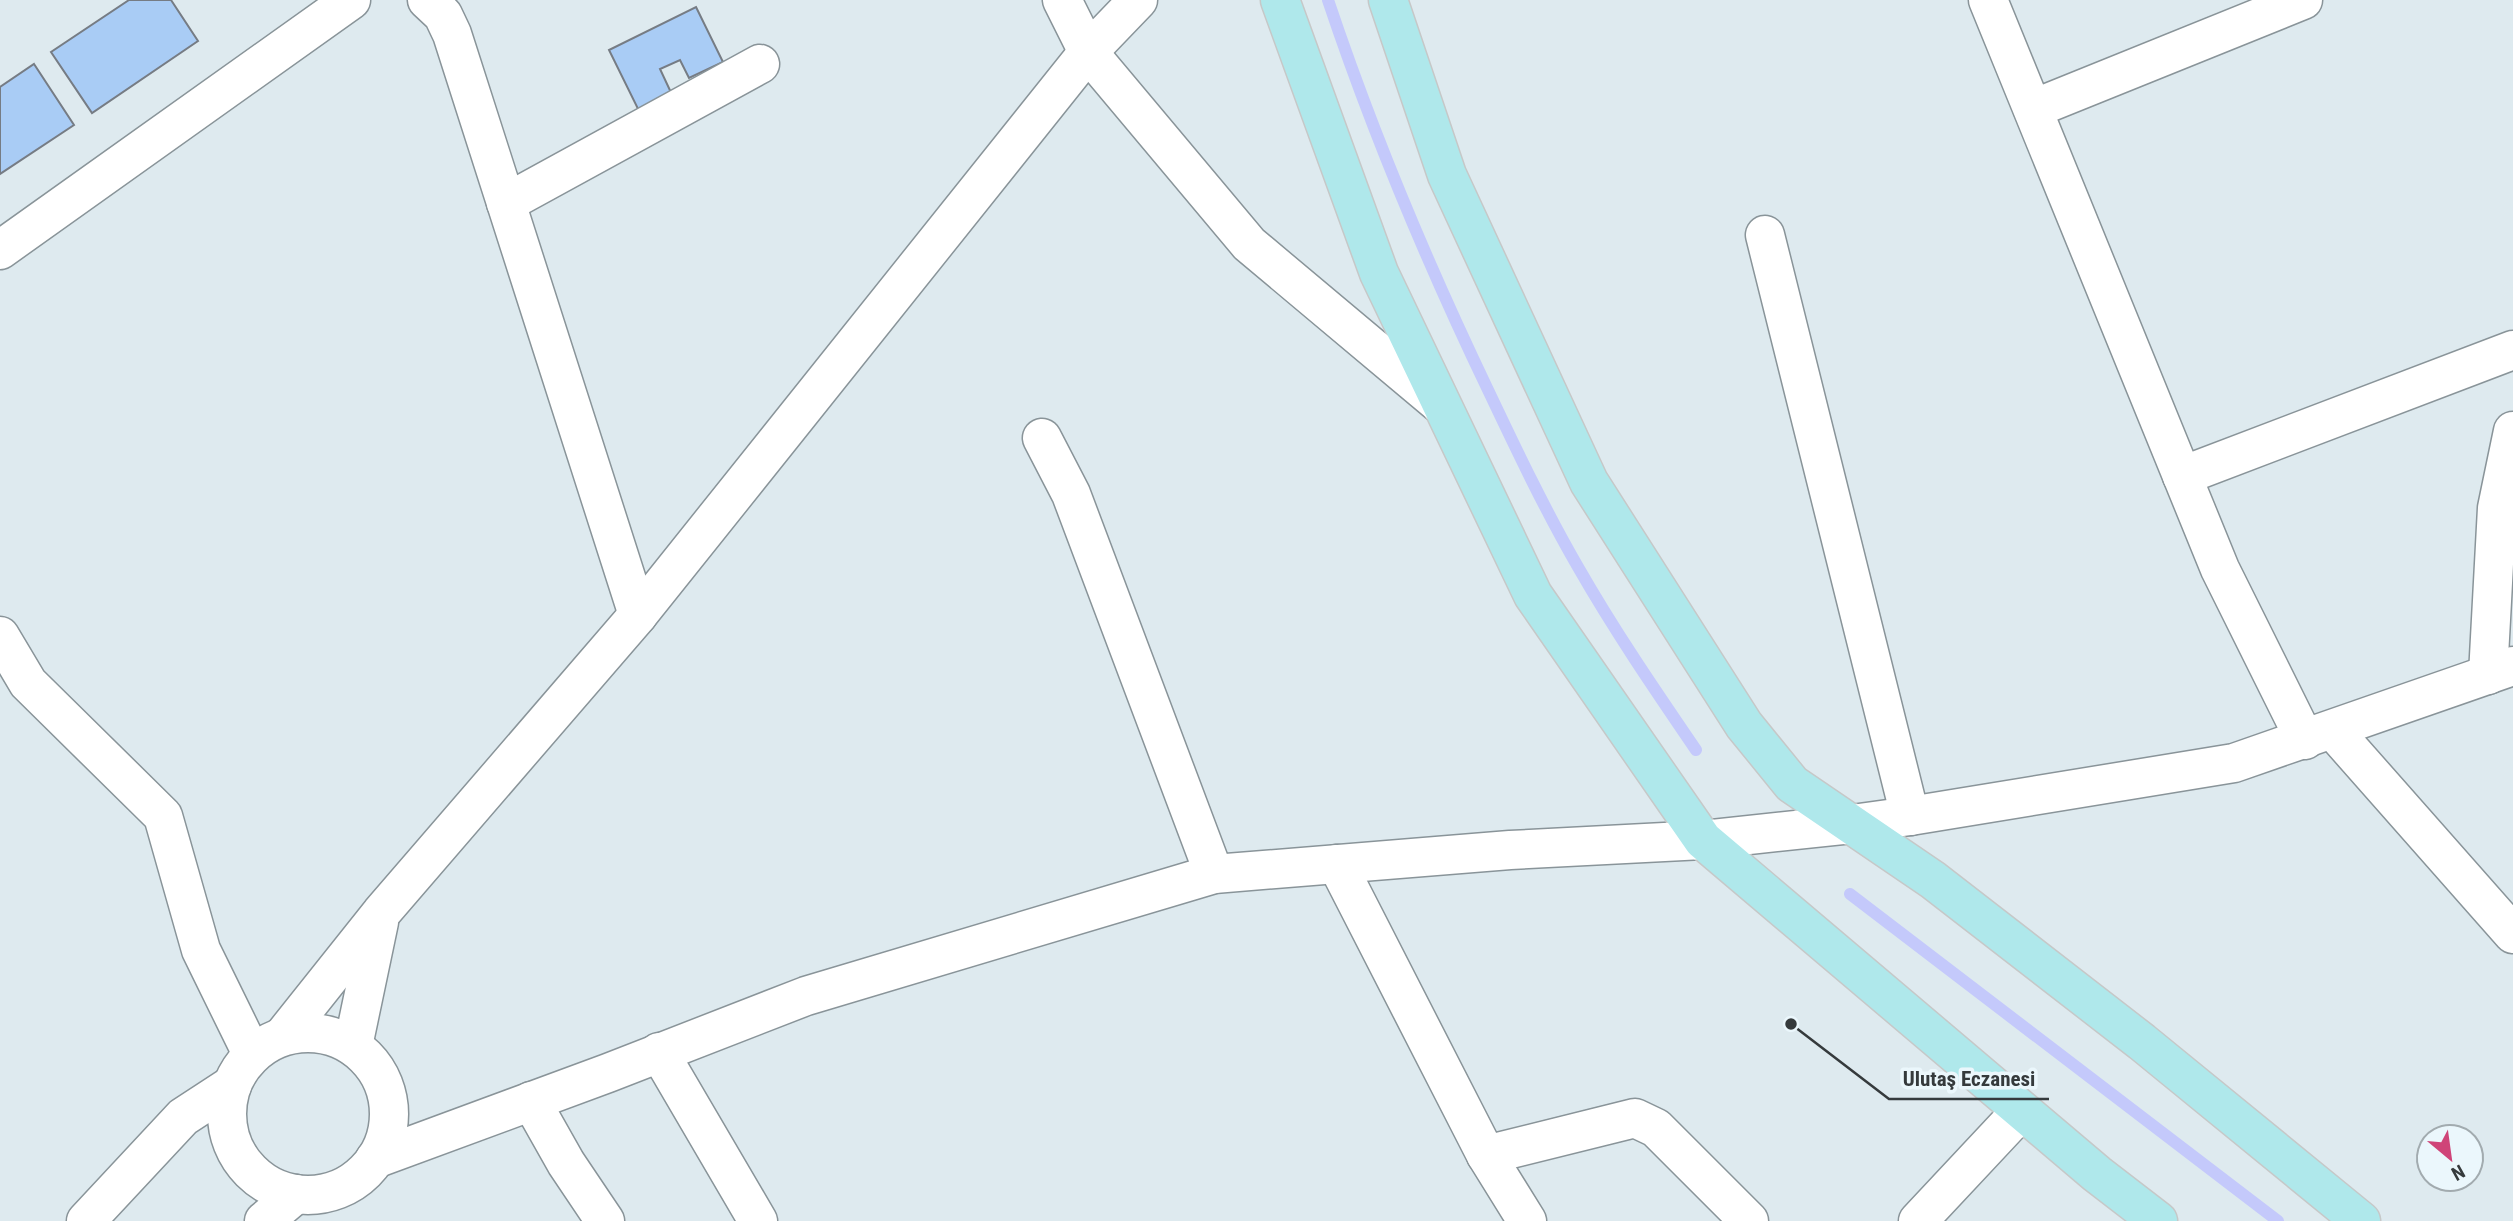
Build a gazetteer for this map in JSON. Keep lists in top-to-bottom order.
{
  "places": ["Ulutaş Eczanesi"],
  "north": "bottom right"
}
